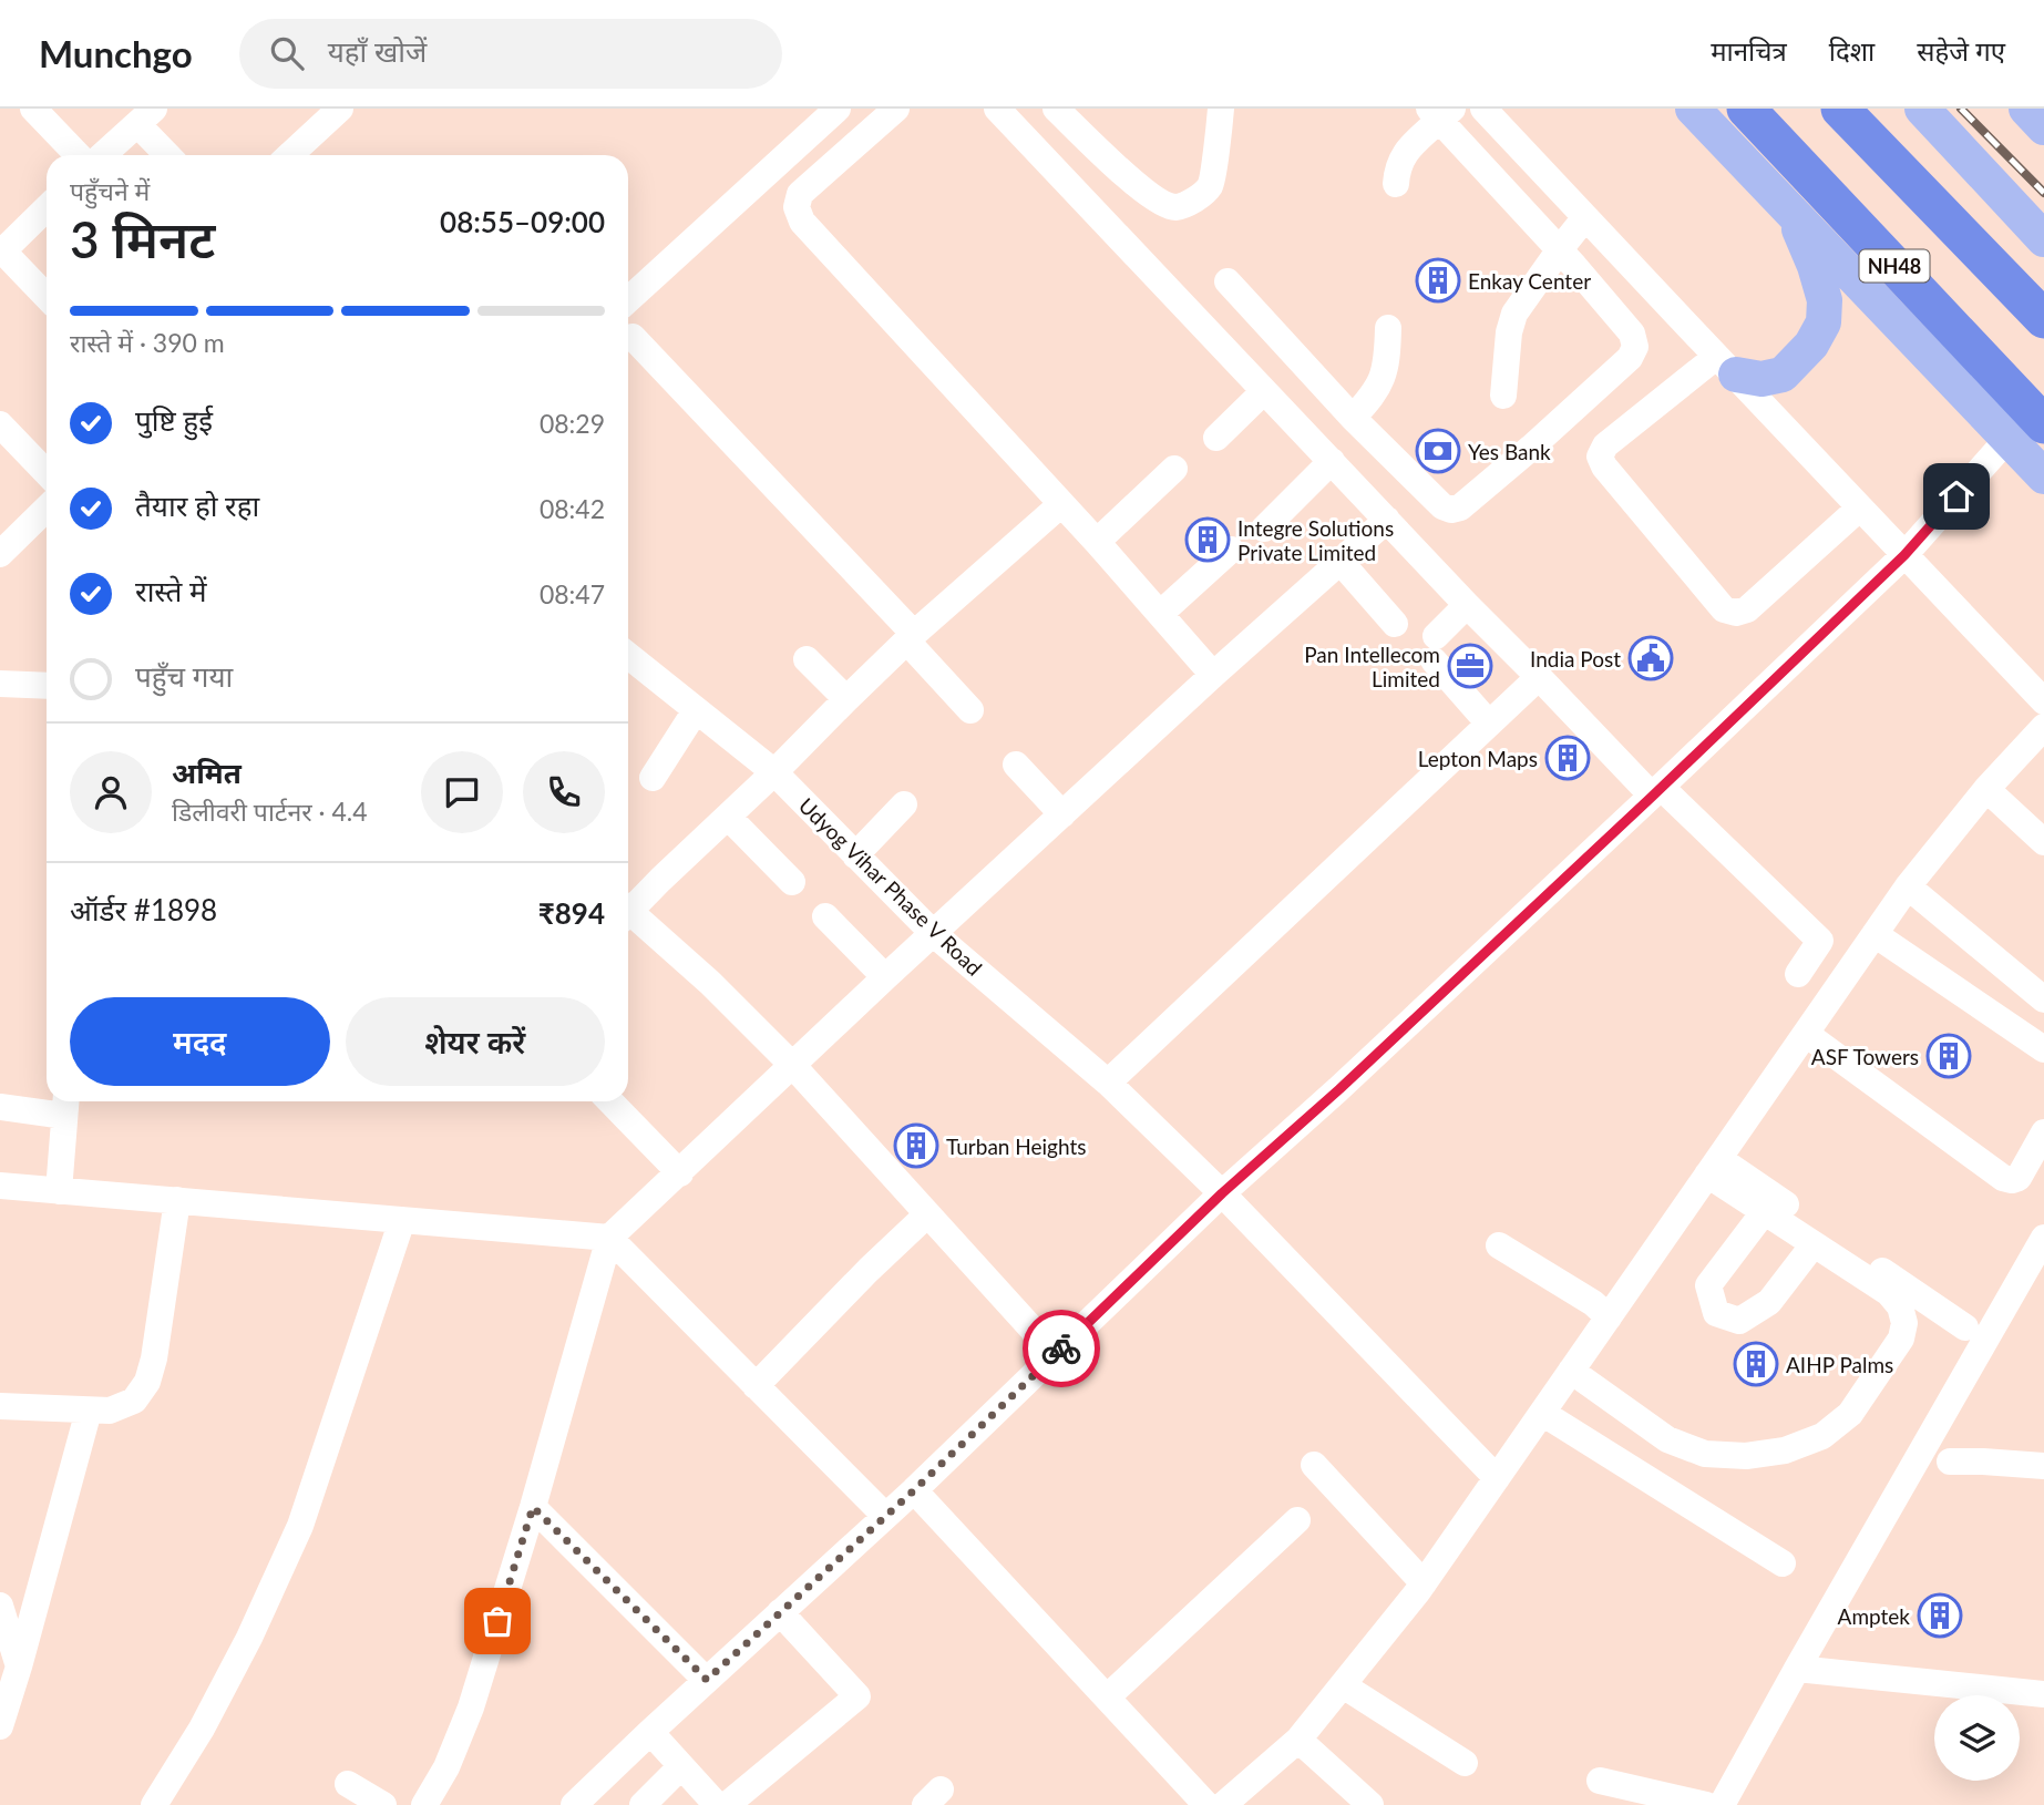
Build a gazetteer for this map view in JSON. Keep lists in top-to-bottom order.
{
  "streets": {
    "highway": ["NH48"],
    "street": ["Udyog Vihar Phase V Road"]
  },
  "places": {
    "building": [
      "Enkay Center",
      "Integre Solutions Private Limited",
      "Lepton Maps",
      "ASF Towers",
      "Turban Heights",
      "AIHP Palms",
      "Amptek"
    ],
    "bank": ["Yes Bank"],
    "public building": ["India Post"],
    "office": ["Pan Intellecom Limited"]
  },
  "page": {
    "header": "Munchgo",
    "search": "यहाँ खोजें",
    "nav": ["मानचित्र", "दिशा", "सहेजे गए"],
    "heading": ["3 मिनट", "पहुँचने में", "08:55–09:00"],
    "panel": [
      "अमित",
      "डिलीवरी पार्टनर · 4.4",
      "ऑर्डर #1898",
      "₹894"
    ],
    "bar": "रास्ते में · 390 m",
    "list": [
      ["पुष्टि हुई", "08:29"],
      ["तैयार हो रहा", "08:42"],
      ["रास्ते में", "08:47"],
      "पहुँच गया"
    ],
    "buttons": ["मदद", "शेयर करें"]
  }
}
